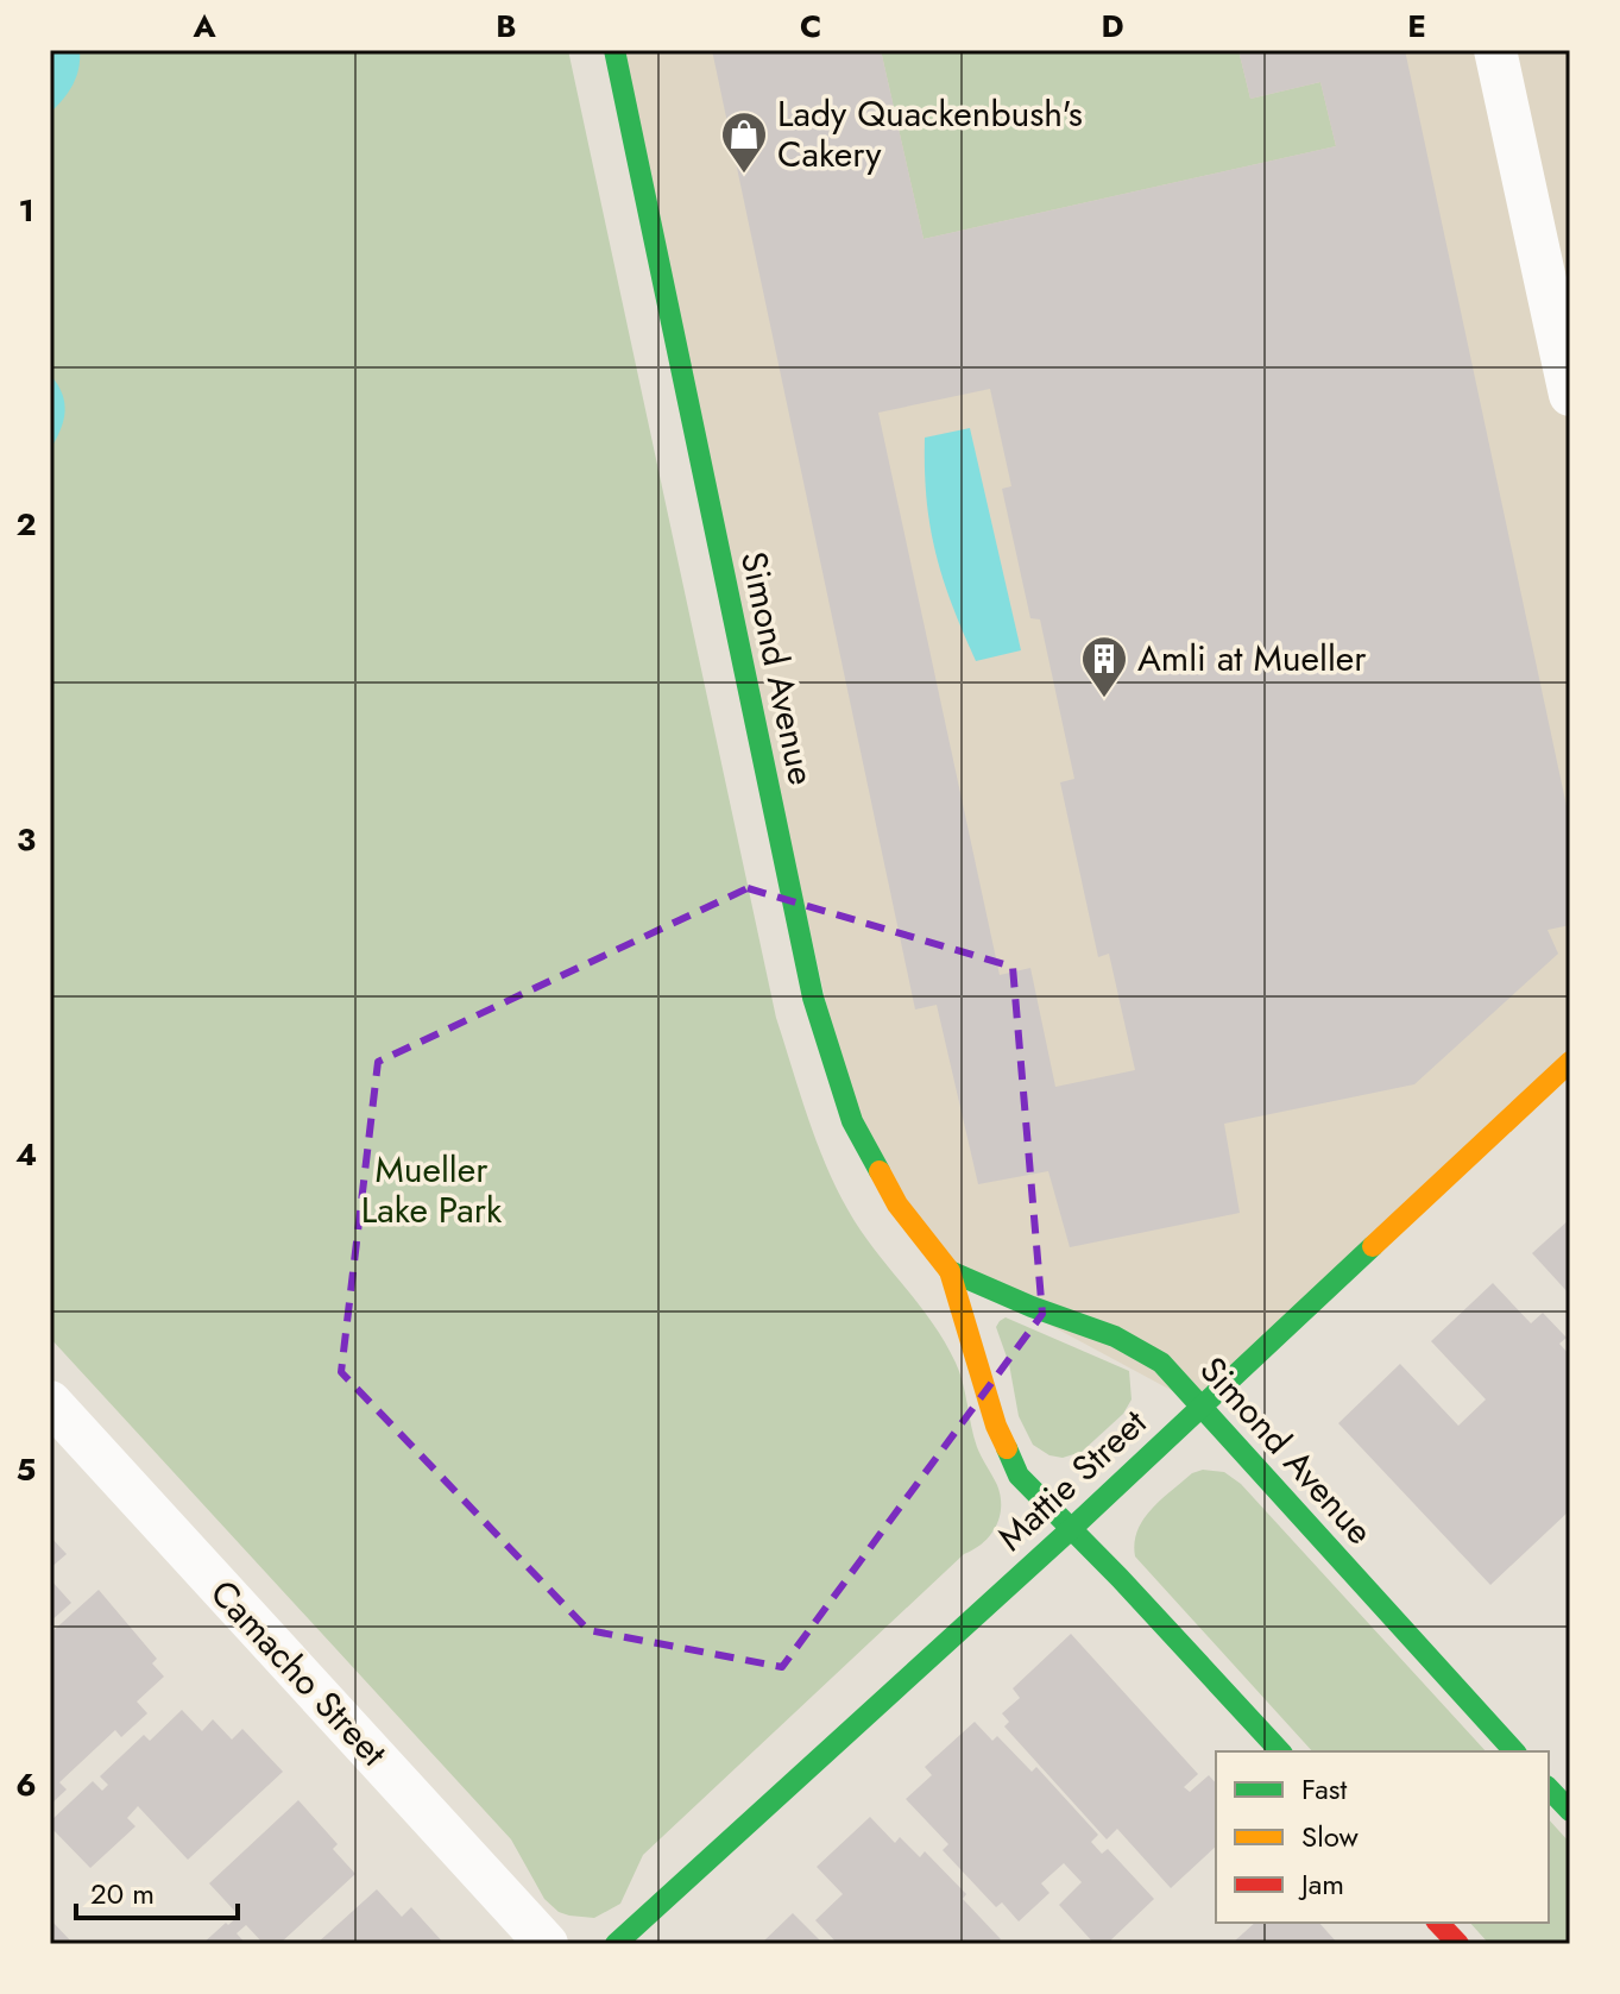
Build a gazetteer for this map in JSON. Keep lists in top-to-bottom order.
{
  "streets": {
    "street": ["Simond Avenue", "Mattie Street", "Camacho Street"]
  },
  "crossings": [
    ["Simond Avenue", "Mattie Street"]
  ],
  "parks": ["Mueller Lake Park"],
  "places": {
    "shop": ["Lady Quackenbush's Cakery"],
    "building": ["Amli at Mueller"]
  },
  "legend": ["Fast", "Slow", "Jam"],
  "scale_bar": "20 m",
  "grid": {
    "columns": [
      "A",
      "B",
      "C",
      "D",
      "E"
    ],
    "rows": [
      "1",
      "2",
      "3",
      "4",
      "5",
      "6"
    ]
  }
}
